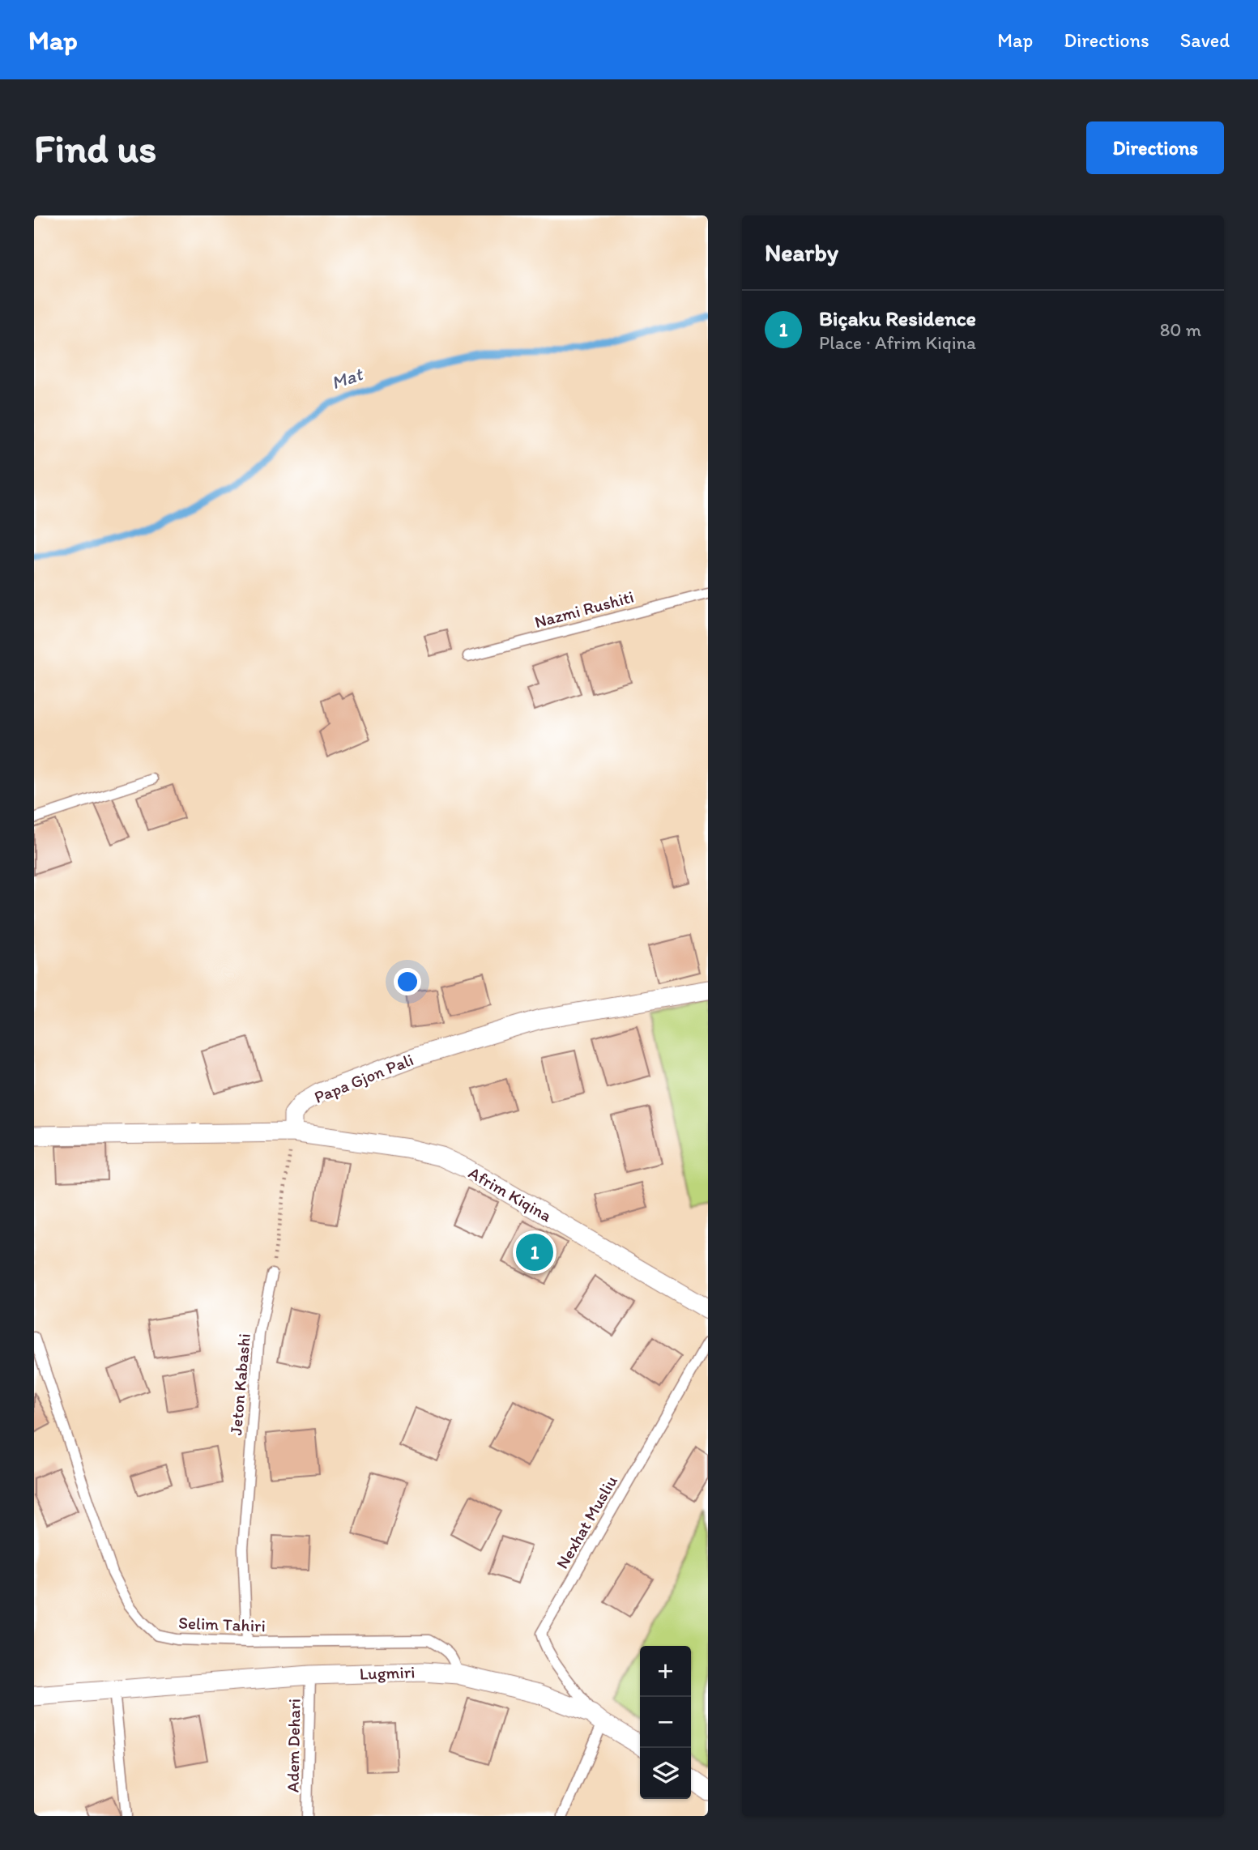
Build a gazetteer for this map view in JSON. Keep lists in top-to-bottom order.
{
  "streets": {
    "street": ["Papa Gjon Pali", "Afrim Kiqina", "Lugmiri"],
    "lane": [
      "Nazmi Rushiti",
      "Jeton Kabashi",
      "Nexhat Musliu",
      "Selim Tahiri",
      "Adem Dehari"
    ]
  },
  "crossings": [
    ["Papa Gjon Pali", "Afrim Kiqina"],
    ["Jeton Kabashi", "Selim Tahiri"],
    ["Nexhat Musliu", "Lugmiri"],
    ["Selim Tahiri", "Lugmiri"],
    ["Lugmiri", "Adem Dehari"]
  ],
  "water": ["Mat"],
  "page": {
    "header": "Map",
    "nav": ["Map", "Directions", "Saved"],
    "buttons": "Directions",
    "title": "Find us",
    "heading": "Nearby",
    "list": [
      {
        "mark": "1",
        "name": "Biçaku Residence",
        "note": "Place · Afrim Kiqina",
        "value": "80 m"
      }
    ],
    "pins": "1",
    "map_buttons": ["+", "−"]
  }
}
